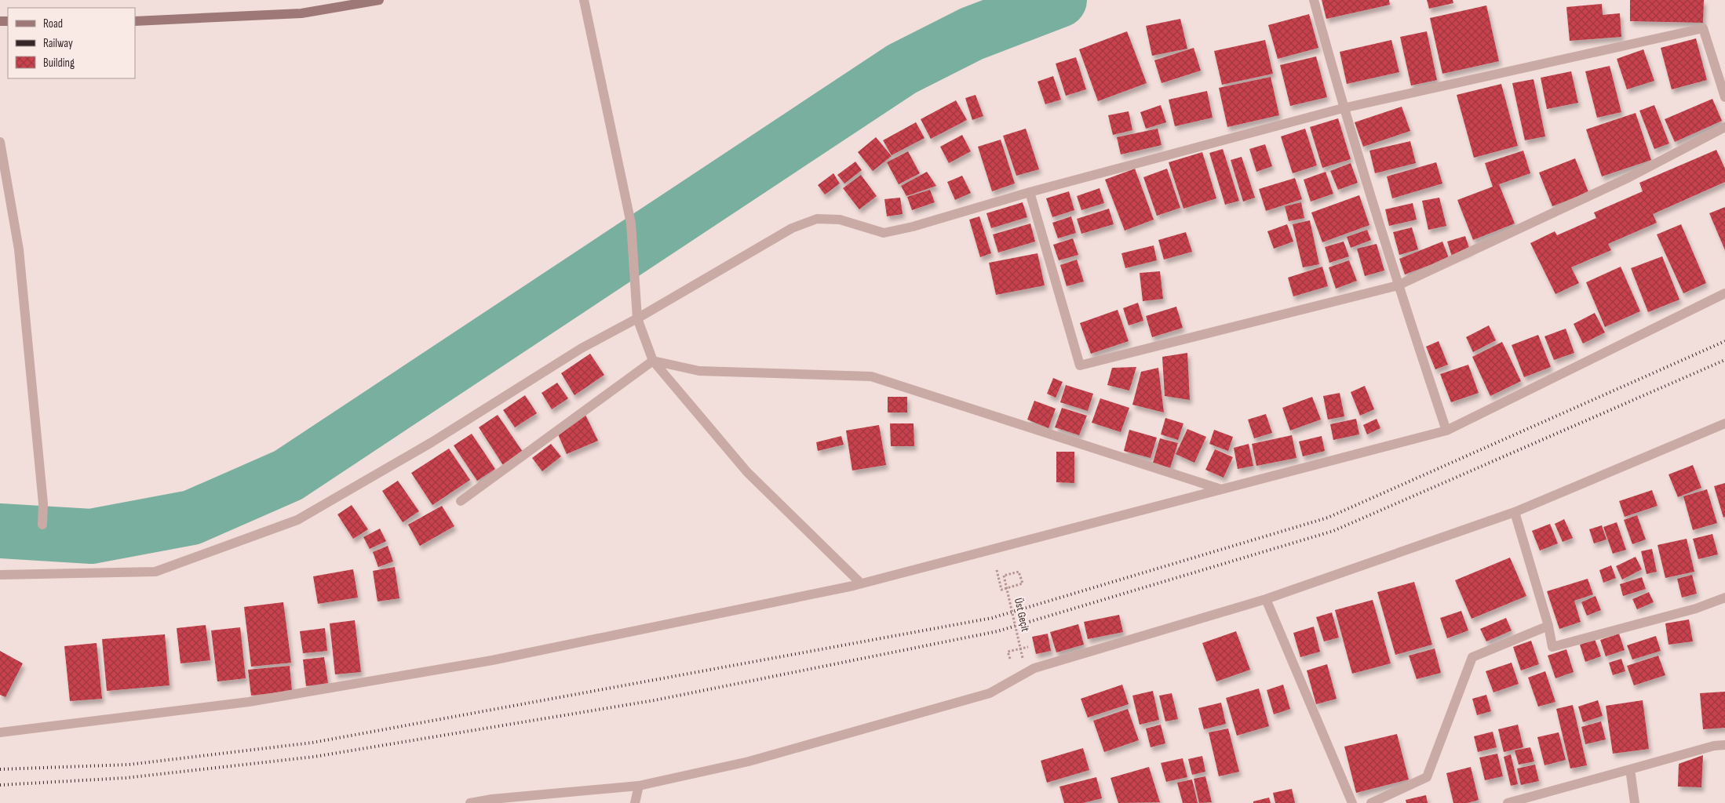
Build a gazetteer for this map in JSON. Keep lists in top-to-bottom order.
{
  "streets": {
    "path": ["Üst Geçit"]
  },
  "legend": ["Road", "Railway", "Building"]
}
